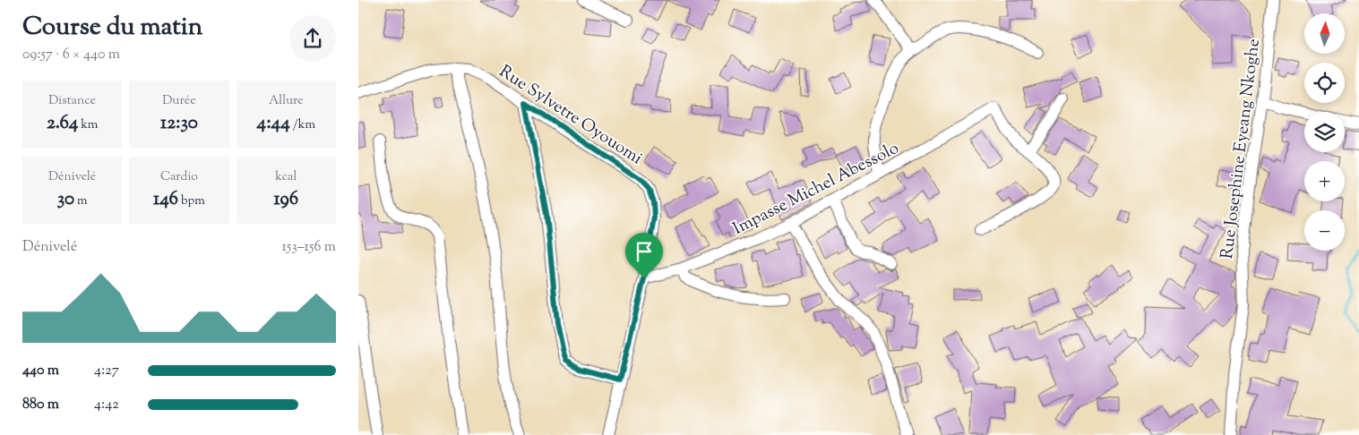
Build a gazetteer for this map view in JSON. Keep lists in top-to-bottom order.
{
  "streets": {
    "street": ["Rue Sylvetre Oyouomi", "Rue Josephine Eyeang Nkoghe", "Impasse Michel Abessolo"]
  },
  "crossings": [
    ["Rue Sylvetre Oyouomi", "Impasse Michel Abessolo"]
  ],
  "north": "top",
  "page": {
    "heading": ["Course du matin", "09:57 · 6 × 440 m"],
    "map_buttons": ["+", "−"],
    "stats": [
      ["Distance", "2.64 km"],
      ["Durée", "12:30"],
      ["Allure", "4:44 /km"],
      ["Dénivelé", "30 m"],
      ["Cardio", "146 bpm"],
      ["kcal", "196"]
    ],
    "chart": ["Dénivelé", "153–156 m"],
    "list": [
      {
        "name": "440 m",
        "note": "4:27"
      },
      {
        "name": "880 m",
        "note": "4:42"
      }
    ]
  }
}
